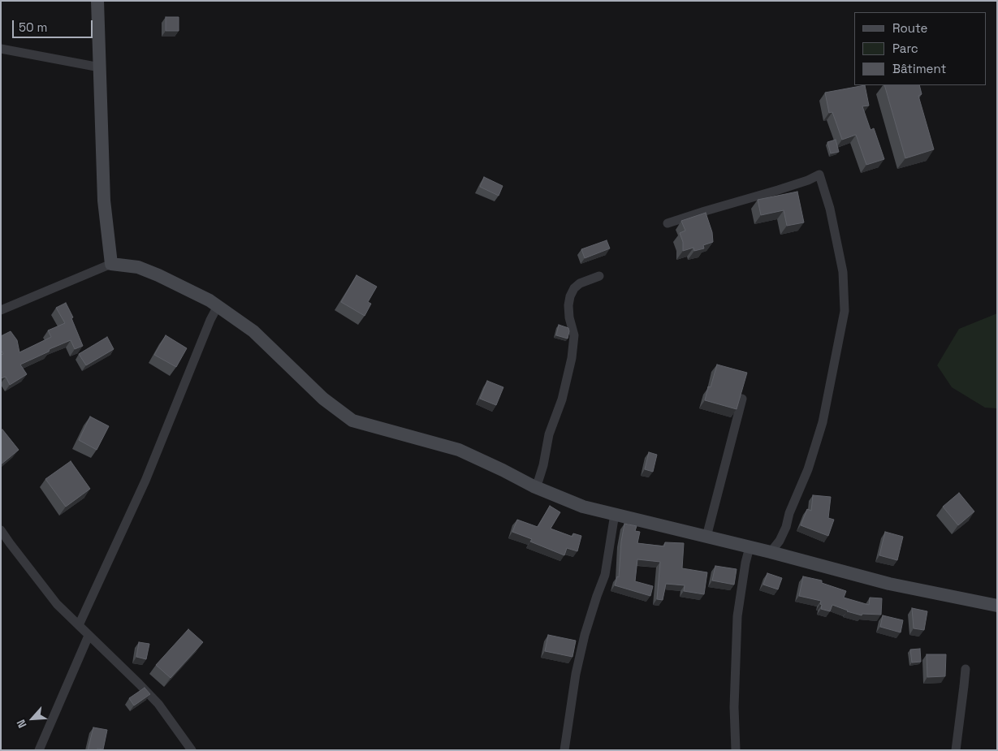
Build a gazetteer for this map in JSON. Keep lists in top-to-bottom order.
{
  "legend": ["Route", "Parc", "Bâtiment"],
  "scale_bar": "50 m",
  "north": "bottom left"
}
